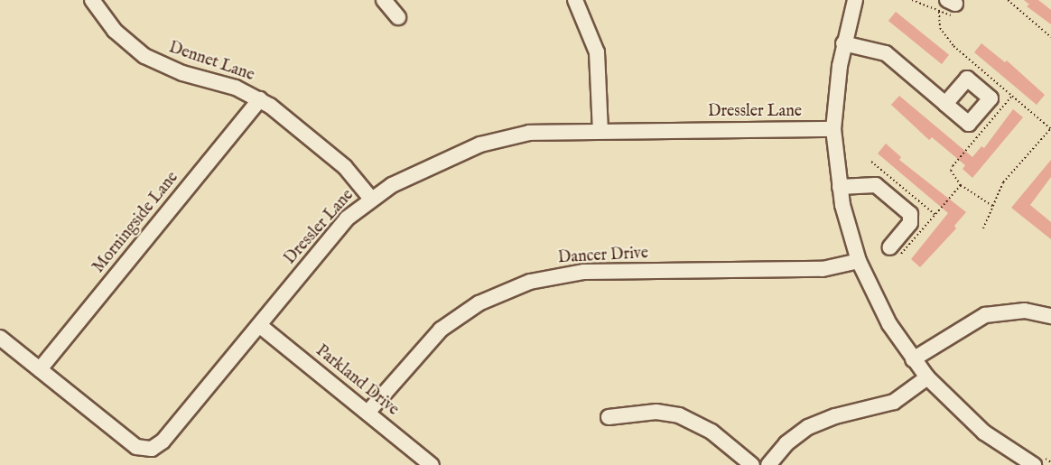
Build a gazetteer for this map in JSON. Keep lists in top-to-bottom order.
{
  "streets": {
    "street": [
      "Dennet Lane",
      "Dressler Lane",
      "Morningside Lane",
      "Dancer Drive",
      "Parkland Drive"
    ]
  },
  "crossings": [
    ["Dennet Lane", "Dressler Lane"],
    ["Dennet Lane", "Morningside Lane"],
    ["Dressler Lane", "Morningside Lane"],
    ["Dressler Lane", "Parkland Drive"],
    ["Dancer Drive", "Parkland Drive"]
  ]
}
